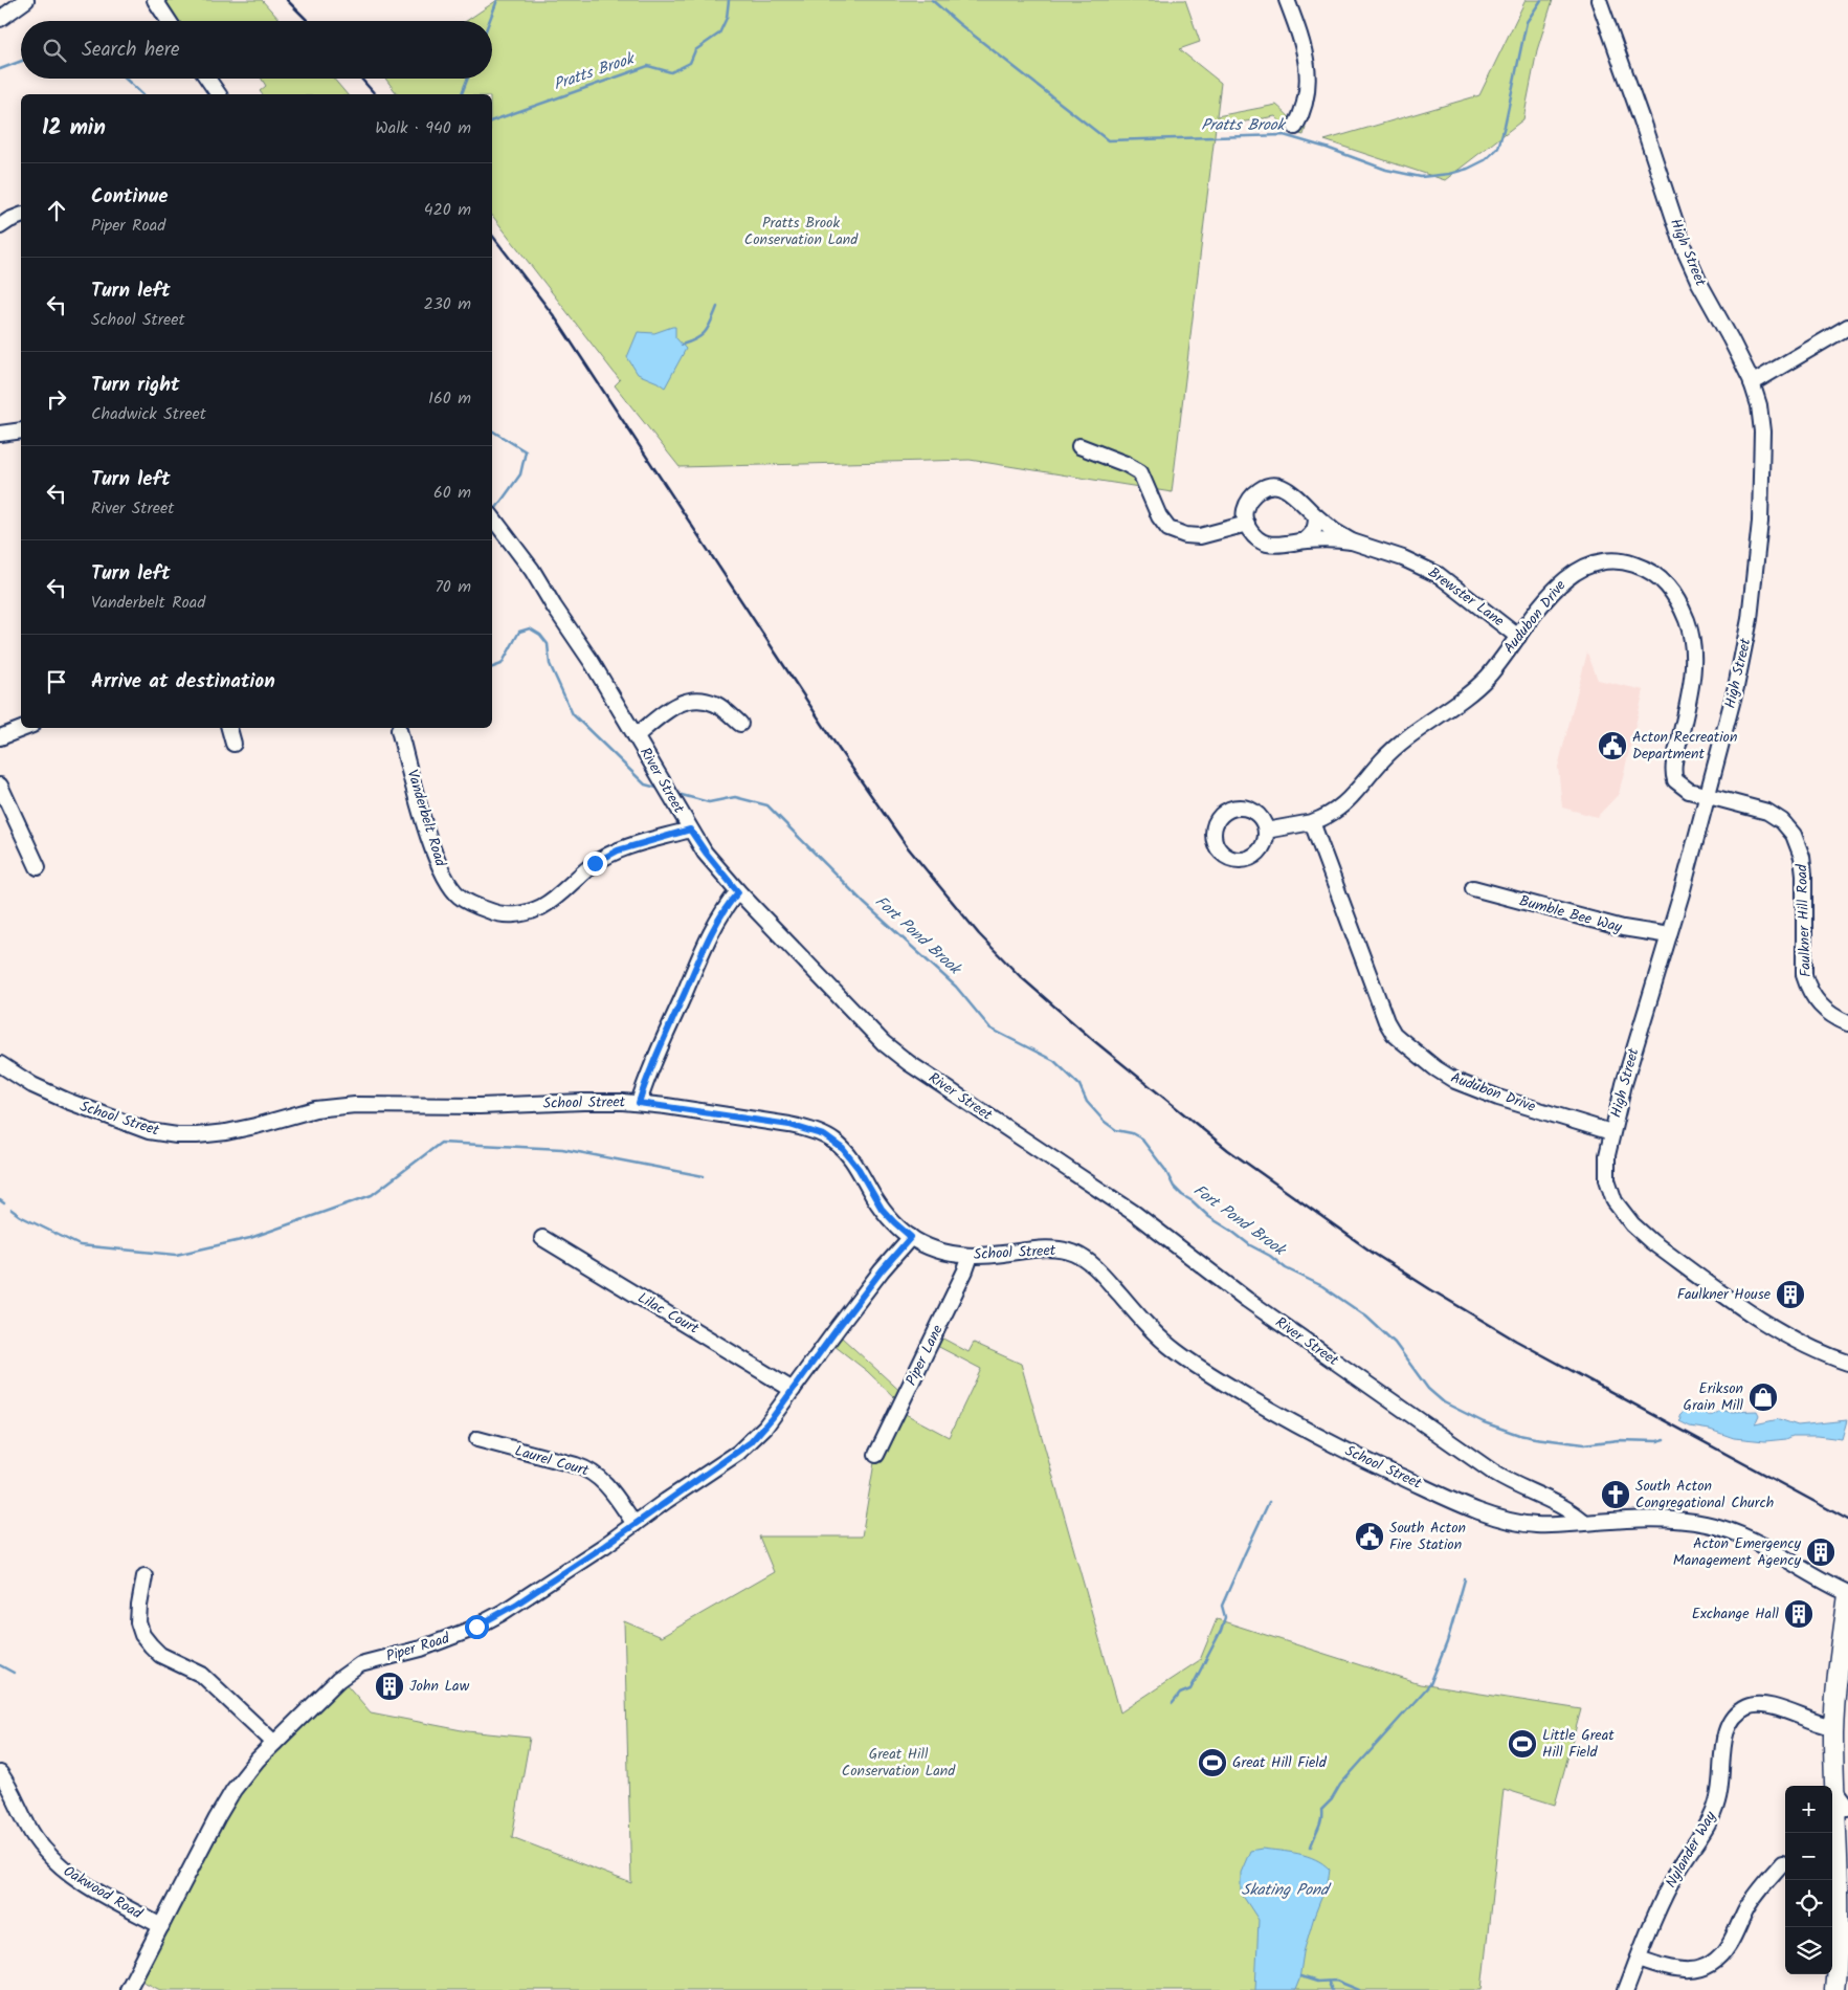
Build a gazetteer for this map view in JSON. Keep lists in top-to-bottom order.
{
  "streets": {
    "street": [
      "High Street",
      "Brewster Lane",
      "Audubon Drive",
      "River Street",
      "Vanderbelt Road",
      "Bumble Bee Way",
      "Faulkner Hill Road",
      "School Street",
      "Lilac Court",
      "Piper Lane",
      "Laurel Court",
      "Piper Road",
      "Nylander Way",
      "Oakwood Road"
    ]
  },
  "crossings": [
    ["High Street", "Audubon Drive"],
    ["High Street", "Bumble Bee Way"],
    ["High Street", "Faulkner Hill Road"],
    ["Brewster Lane", "Audubon Drive"],
    ["Audubon Drive", "Faulkner Hill Road"],
    ["River Street", "Vanderbelt Road"],
    ["River Street", "School Street"],
    ["School Street", "Piper Lane"],
    ["School Street", "Piper Road"],
    ["Lilac Court", "Piper Road"],
    ["Laurel Court", "Piper Road"],
    ["Piper Road", "Oakwood Road"]
  ],
  "water": ["Pratts Brook", "Fort Pond Brook", "Skating Pond"],
  "parks": ["Pratts Brook Conservation Land", "Great Hill Conservation Land"],
  "places": {
    "public building": ["Acton Recreation Department", "South Acton Fire Station"],
    "building": [
      "Faulkner House",
      "Acton Emergency Management Agency",
      "Exchange Hall",
      "John Law"
    ],
    "shop": ["Erikson Grain Mill"],
    "church": ["South Acton Congregational Church"],
    "sports": ["Little Great Hill Field", "Great Hill Field"]
  },
  "page": {
    "search": "Search here",
    "heading": ["12 min", "Walk · 940 m"],
    "list": [
      ["Continue", "Piper Road", "420 m"],
      ["Turn left", "School Street", "230 m"],
      ["Turn right", "Chadwick Street", "160 m"],
      ["Turn left", "River Street", "60 m"],
      ["Turn left", "Vanderbelt Road", "70 m"],
      "Arrive at destination"
    ],
    "map_buttons": ["+", "−"]
  }
}
